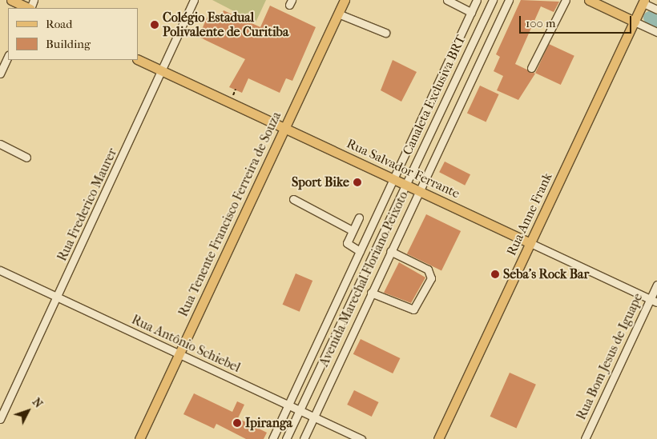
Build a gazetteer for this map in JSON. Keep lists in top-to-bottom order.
{
  "streets": {
    "main road": ["Rua Salvador Ferrante", "Rua Tenente Francisco Ferreira de Souza", "Rua Anne Frank"],
    "street": [
      "Canaleta Exclusiva BRT",
      "Rua Frederico Maurer",
      "Avenida Marechal Floriano Peixoto",
      "Rua Antônio Schiebel",
      "Rua Bom Jesus de Iguape"
    ]
  },
  "crossings": [
    ["Canaleta Exclusiva BRT", "Rua Salvador Ferrante"],
    ["Canaleta Exclusiva BRT", "Rua Antônio Schiebel"],
    ["Rua Salvador Ferrante", "Rua Frederico Maurer"],
    ["Rua Salvador Ferrante", "Rua Tenente Francisco Ferreira de Souza"],
    ["Rua Salvador Ferrante", "Rua Anne Frank"],
    ["Rua Salvador Ferrante", "Avenida Marechal Floriano Peixoto"],
    ["Rua Salvador Ferrante", "Rua Bom Jesus de Iguape"],
    ["Rua Frederico Maurer", "Rua Antônio Schiebel"],
    ["Rua Tenente Francisco Ferreira de Souza", "Rua Antônio Schiebel"],
    ["Avenida Marechal Floriano Peixoto", "Rua Antônio Schiebel"]
  ],
  "places": [
    "Colégio Estadual Polivalente de Curitiba",
    "Sport Bike",
    "Seba's Rock Bar",
    "Ipiranga"
  ],
  "legend": ["Road", "Building"],
  "scale_bar": "100 m",
  "north": "top right"
}
